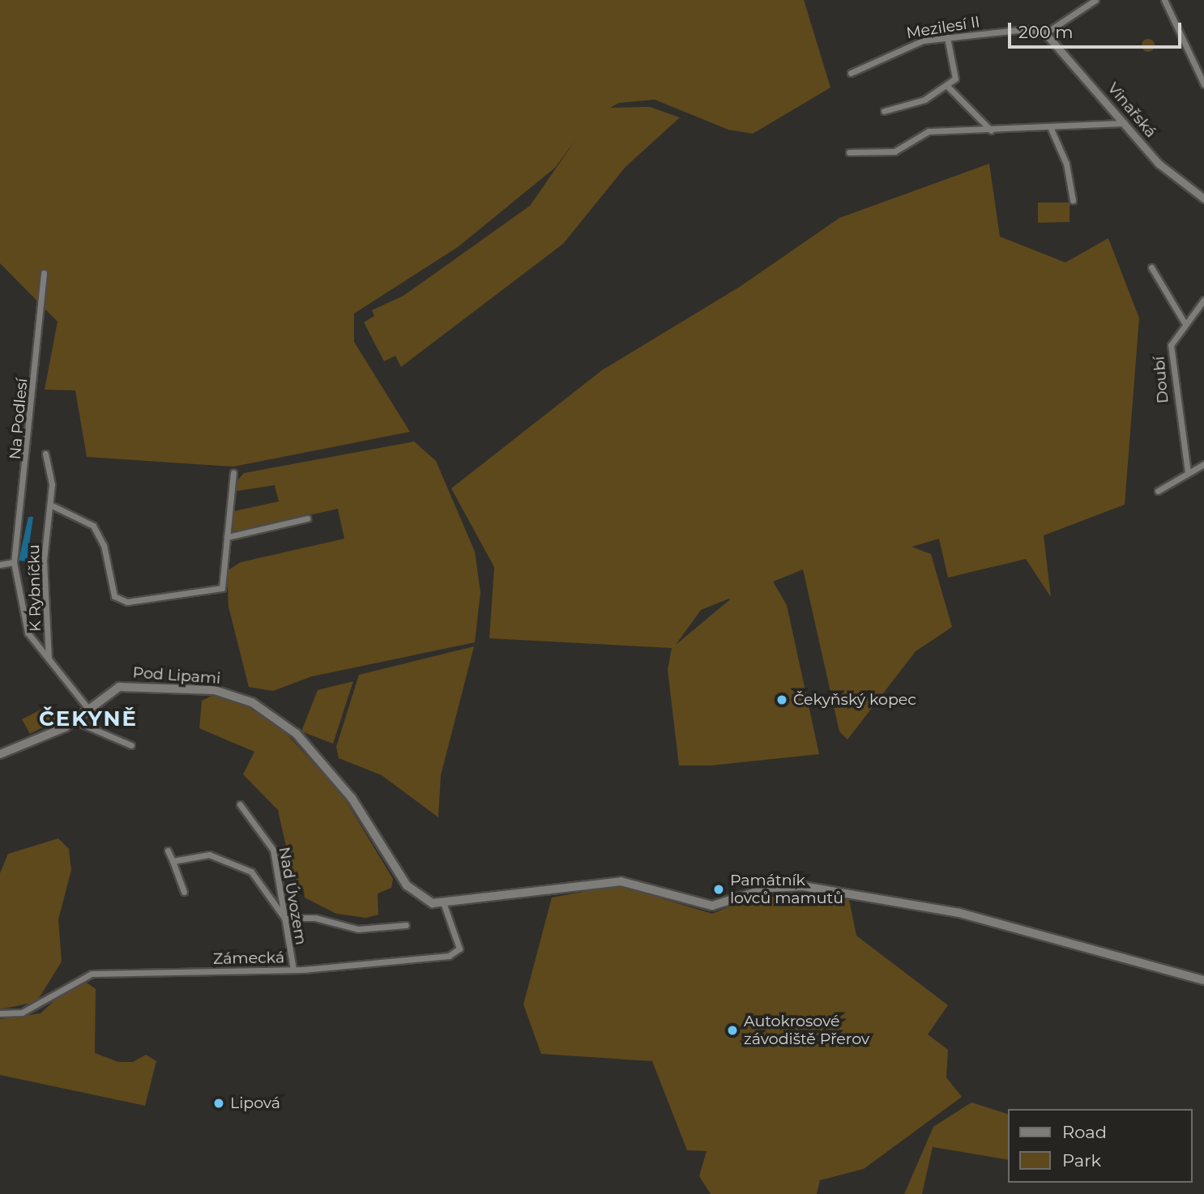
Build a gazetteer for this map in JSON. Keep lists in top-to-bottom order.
{
  "streets": {
    "main road": ["Pod Lipami"],
    "street": [
      "Mezilesí II",
      "Vinařská",
      "Doubí",
      "Na Podlesí",
      "K Rybníčku",
      "Nad Úvozem",
      "Zámecká"
    ]
  },
  "crossings": [
    ["Mezilesí II", "Vinařská"],
    ["Na Podlesí", "K Rybníčku"],
    ["Pod Lipami", "Zámecká"],
    ["Nad Úvozem", "Zámecká"]
  ],
  "districts": ["ČEKYNĚ"],
  "places": [
    "Čekyňský kopec",
    "Památník lovců mamutů",
    "Autokrosové závodiště Přerov",
    "Lipová"
  ],
  "legend": ["Road", "Park"],
  "scale_bar": "200 m"
}
